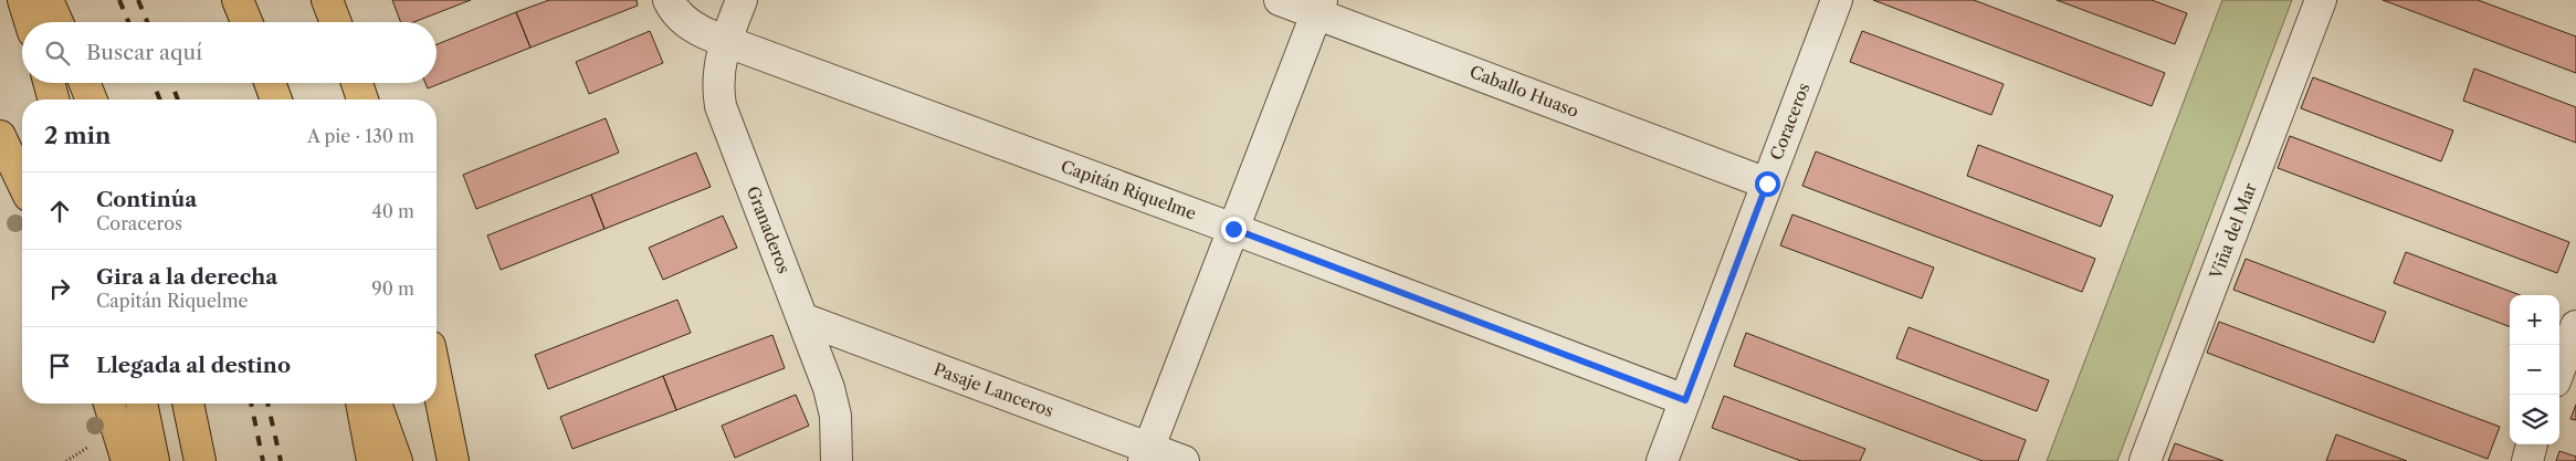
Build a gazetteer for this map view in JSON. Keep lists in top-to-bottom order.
{
  "streets": {
    "street": [
      "Caballo Huaso",
      "Coraceros",
      "Capitán Riquelme",
      "Granaderos",
      "Viña del Mar",
      "Pasaje Lanceros"
    ]
  },
  "crossings": [
    ["Caballo Huaso", "Coraceros"],
    ["Coraceros", "Capitán Riquelme"],
    ["Capitán Riquelme", "Granaderos"],
    ["Granaderos", "Pasaje Lanceros"]
  ],
  "page": {
    "search": "Buscar aquí",
    "heading": ["2 min", "A pie · 130 m"],
    "list": [
      ["Continúa", "Coraceros", "40 m"],
      ["Gira a la derecha", "Capitán Riquelme", "90 m"],
      "Llegada al destino"
    ],
    "map_buttons": ["+", "−"]
  }
}
